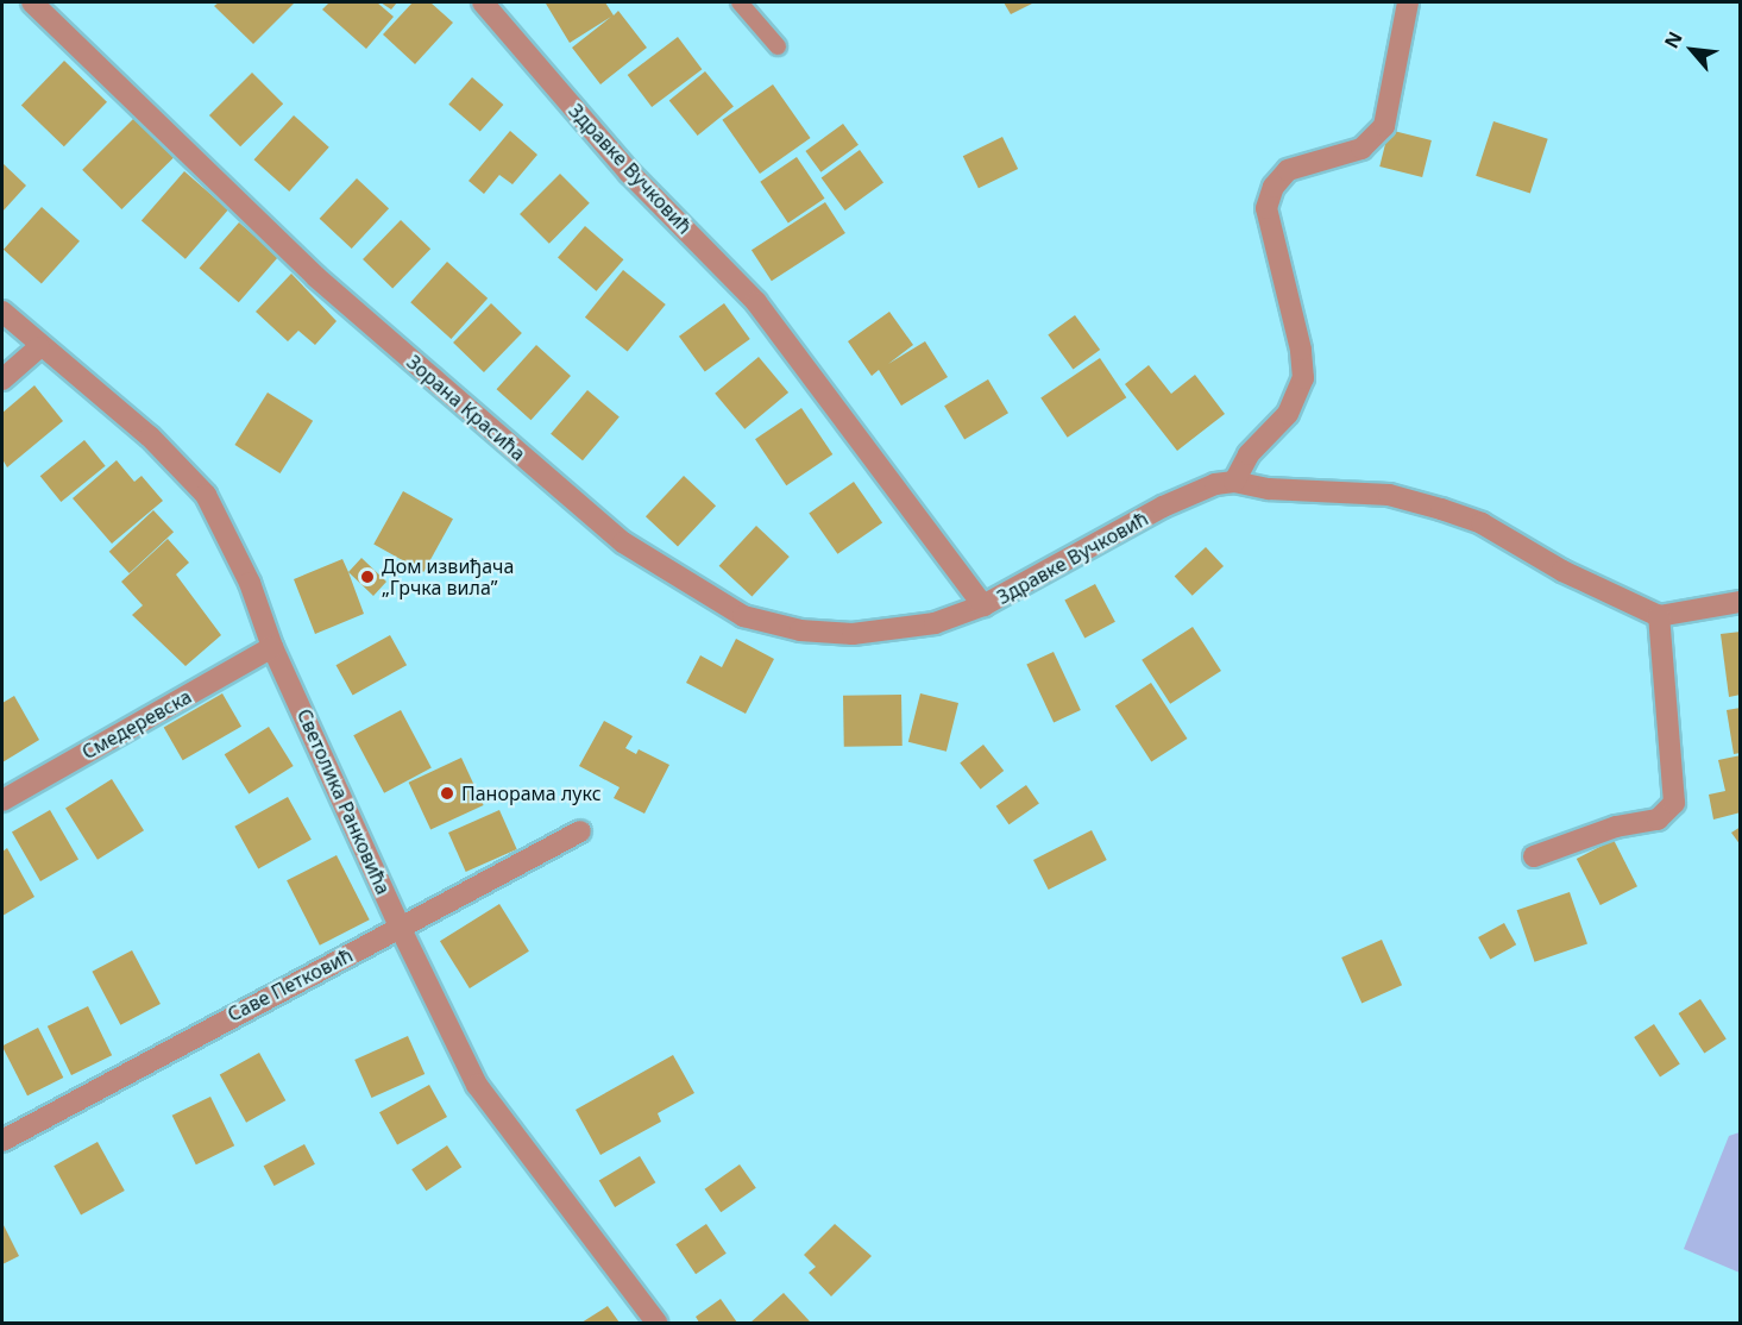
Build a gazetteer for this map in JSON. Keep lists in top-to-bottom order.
{
  "streets": {
    "street": [
      "Здравке Вучковић",
      "Зорана Красића",
      "Смедеревска",
      "Светолика Ранковића",
      "Саве Петковић"
    ]
  },
  "crossings": [
    ["Здравке Вучковић", "Зорана Красића"],
    ["Смедеревска", "Светолика Ранковића"],
    ["Светолика Ранковића", "Саве Петковић"]
  ],
  "places": ["Дом извиђача „Грчка вила”", "Панорама лукс"],
  "north": "top left"
}
